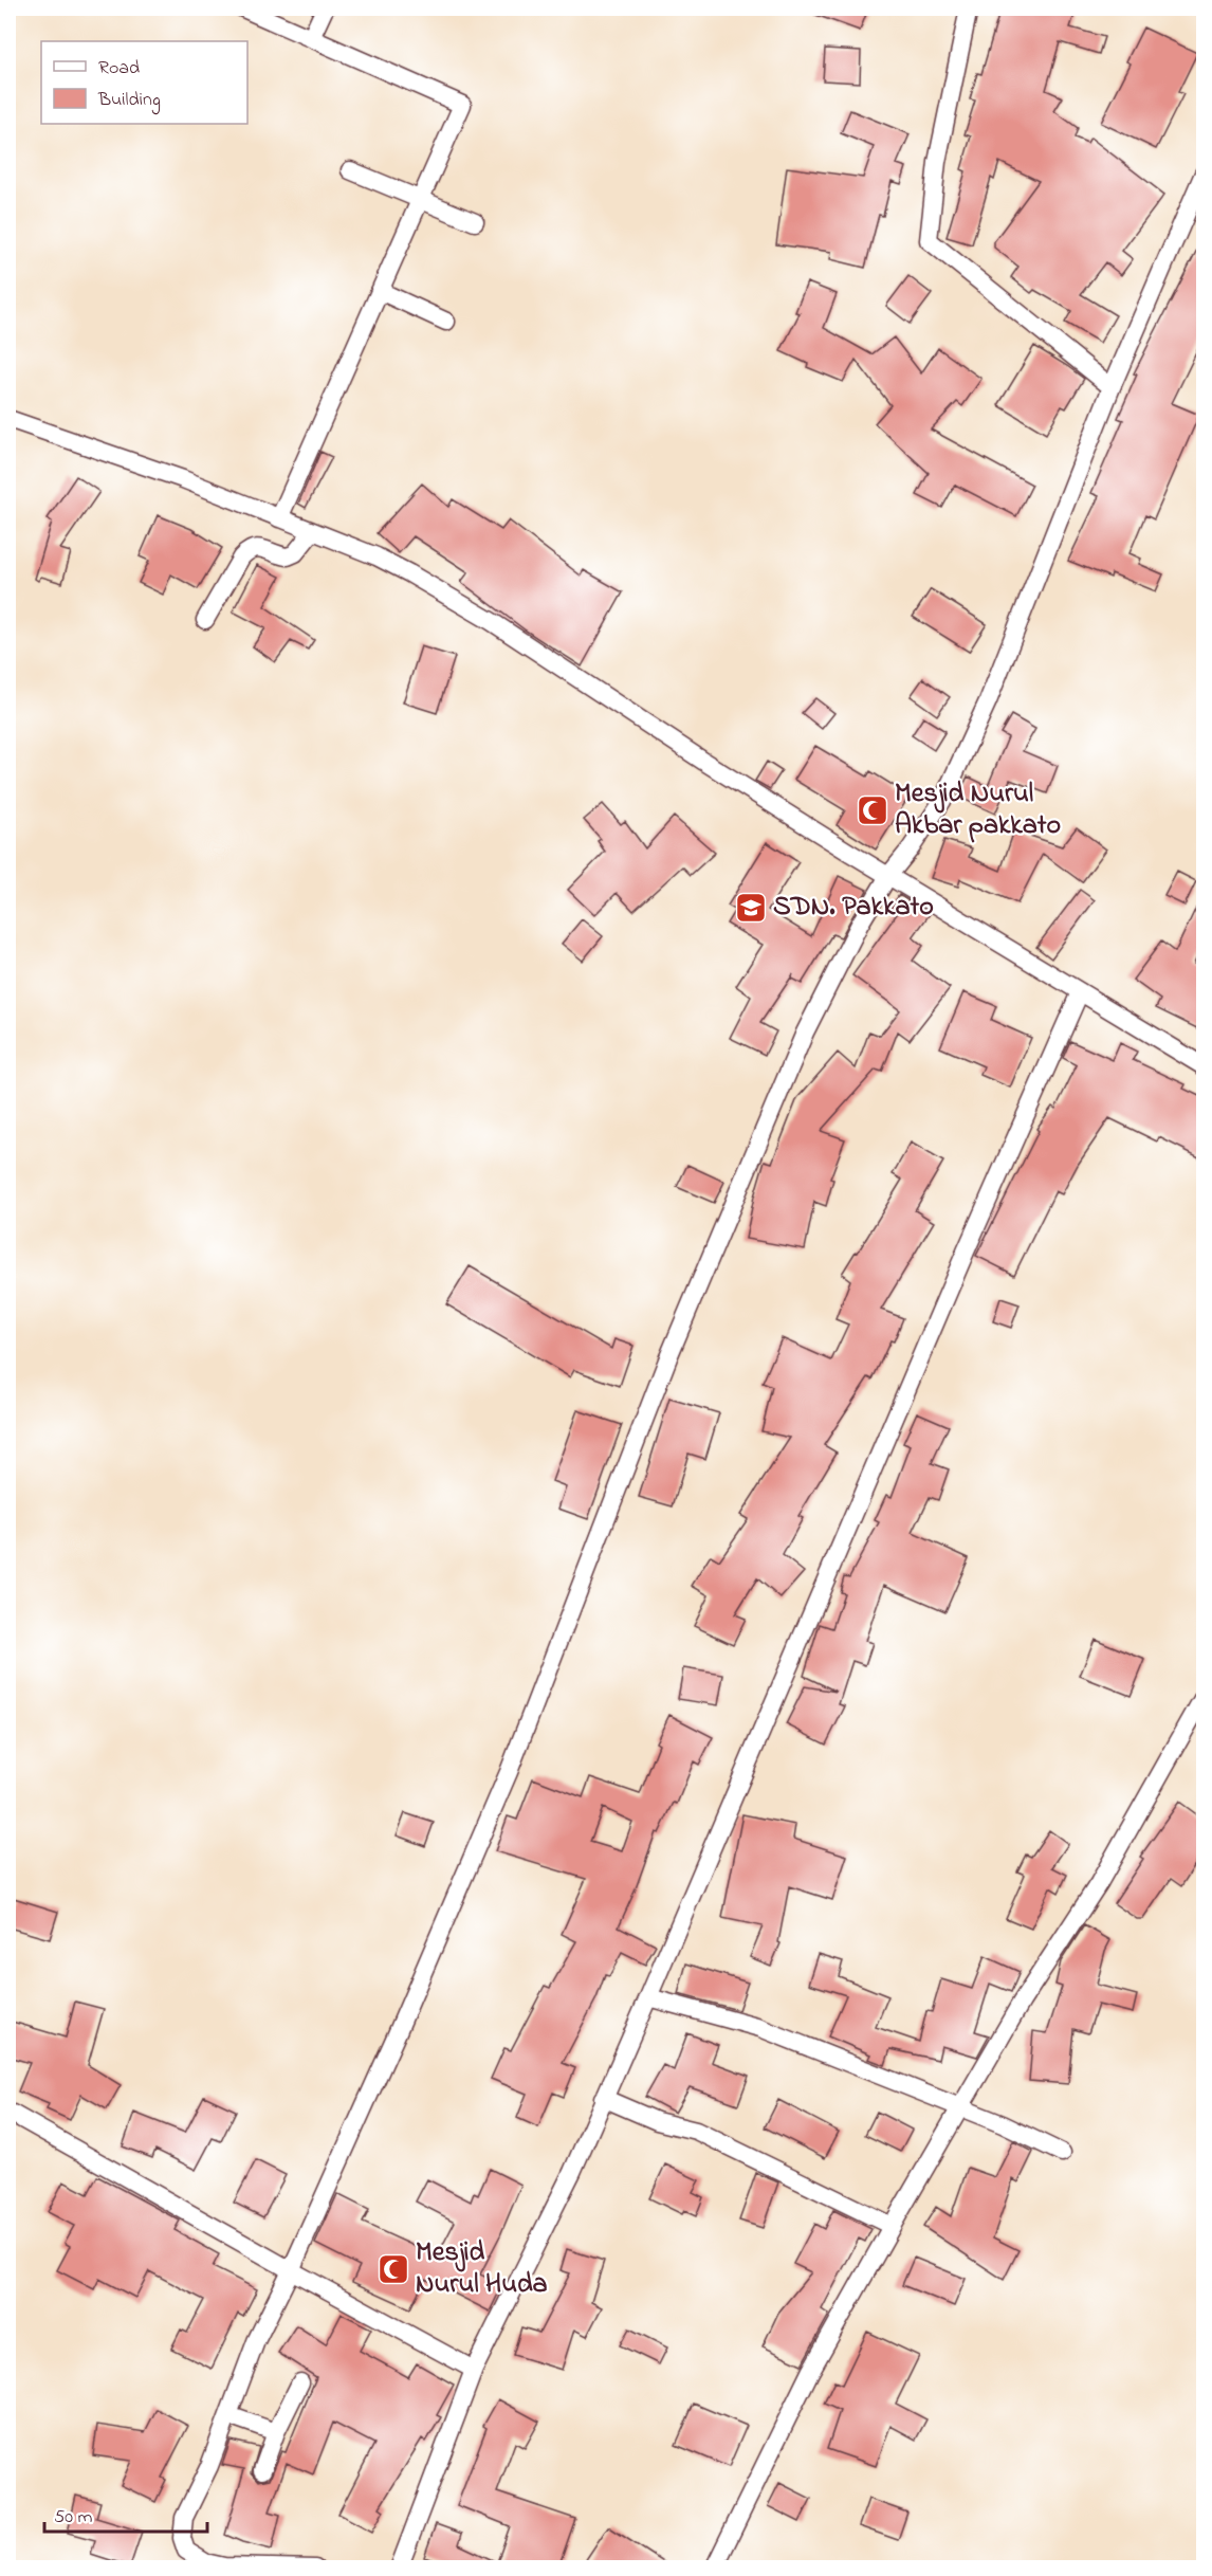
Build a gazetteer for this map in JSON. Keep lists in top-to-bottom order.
{
  "places": {
    "mosque": ["Mesjid Nurul Akbar pakkato", "Mesjid Nurul Huda"],
    "school or university": ["SDN. Pakkato"]
  },
  "legend": ["Road", "Building"],
  "scale_bar": "50 m"
}
